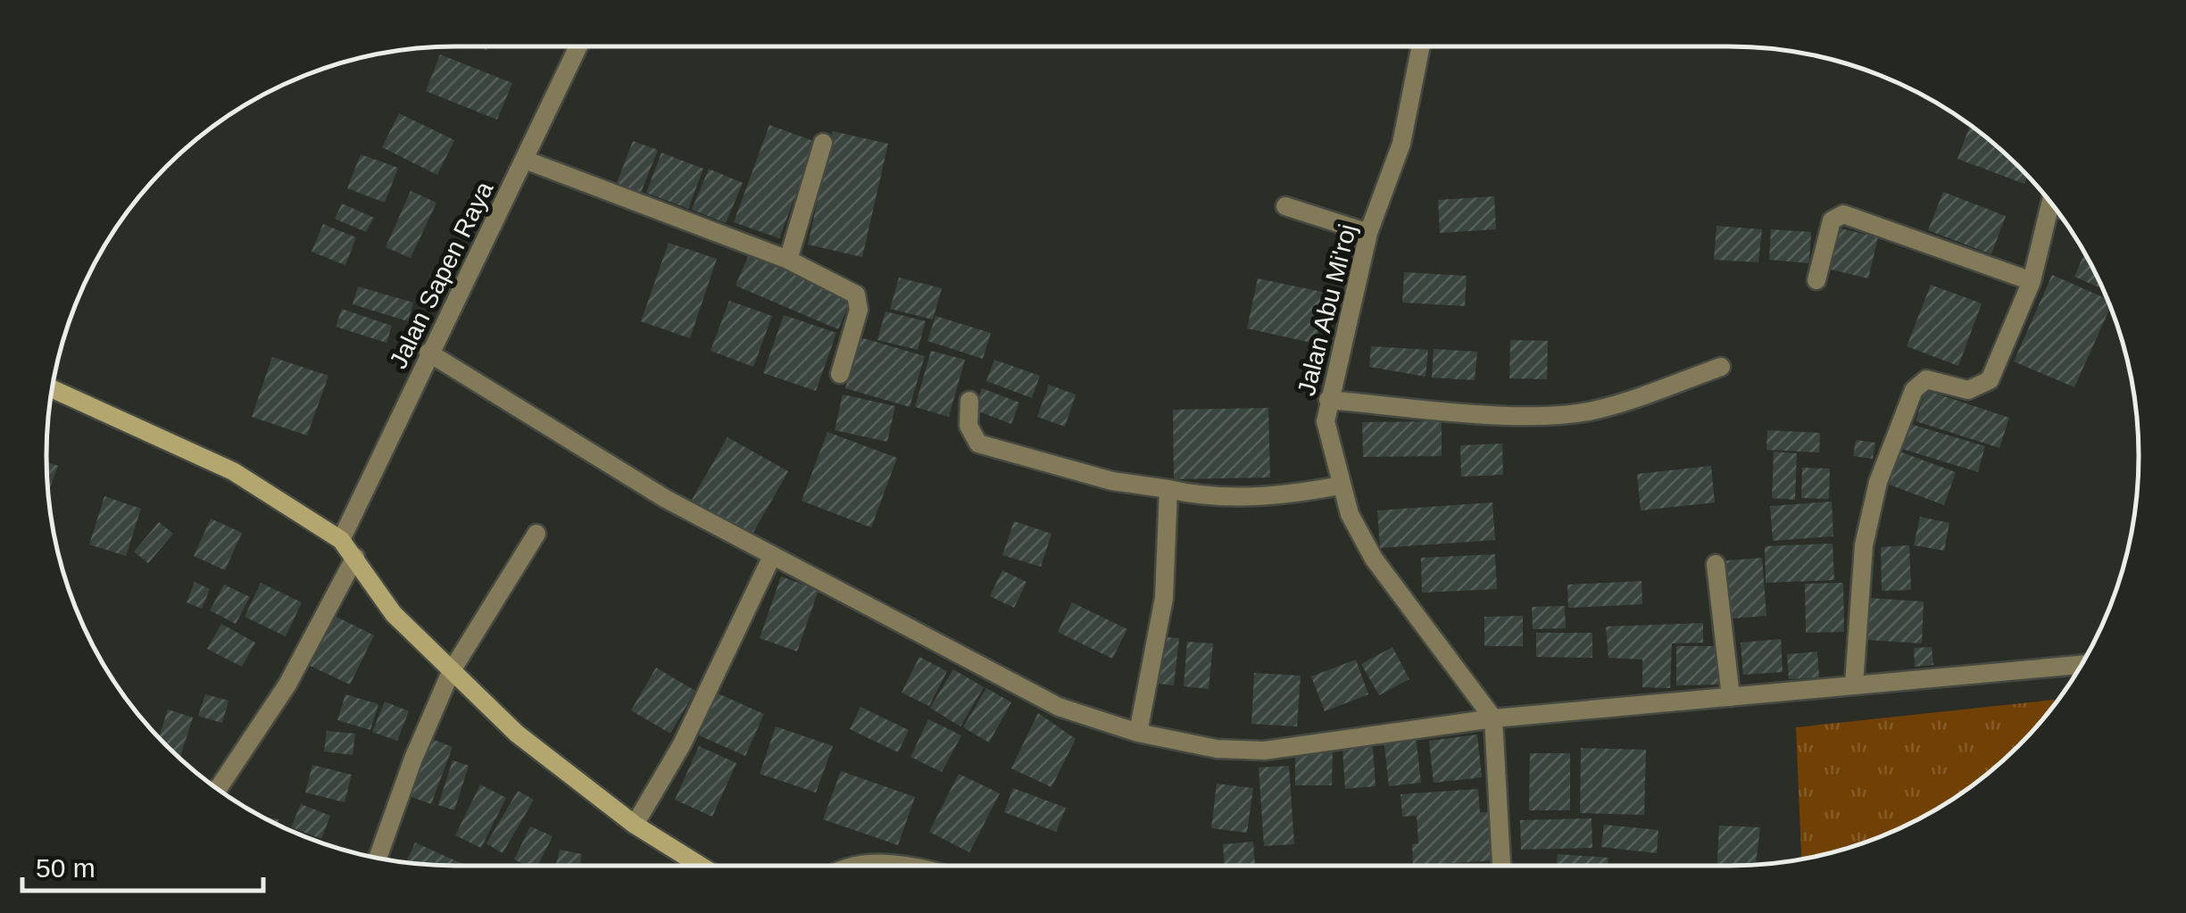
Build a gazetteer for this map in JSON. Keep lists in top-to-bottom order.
{
  "streets": {
    "street": ["Jalan Sapen Raya", "Jalan Abu Mi'roj"]
  },
  "scale_bar": "50 m"
}
